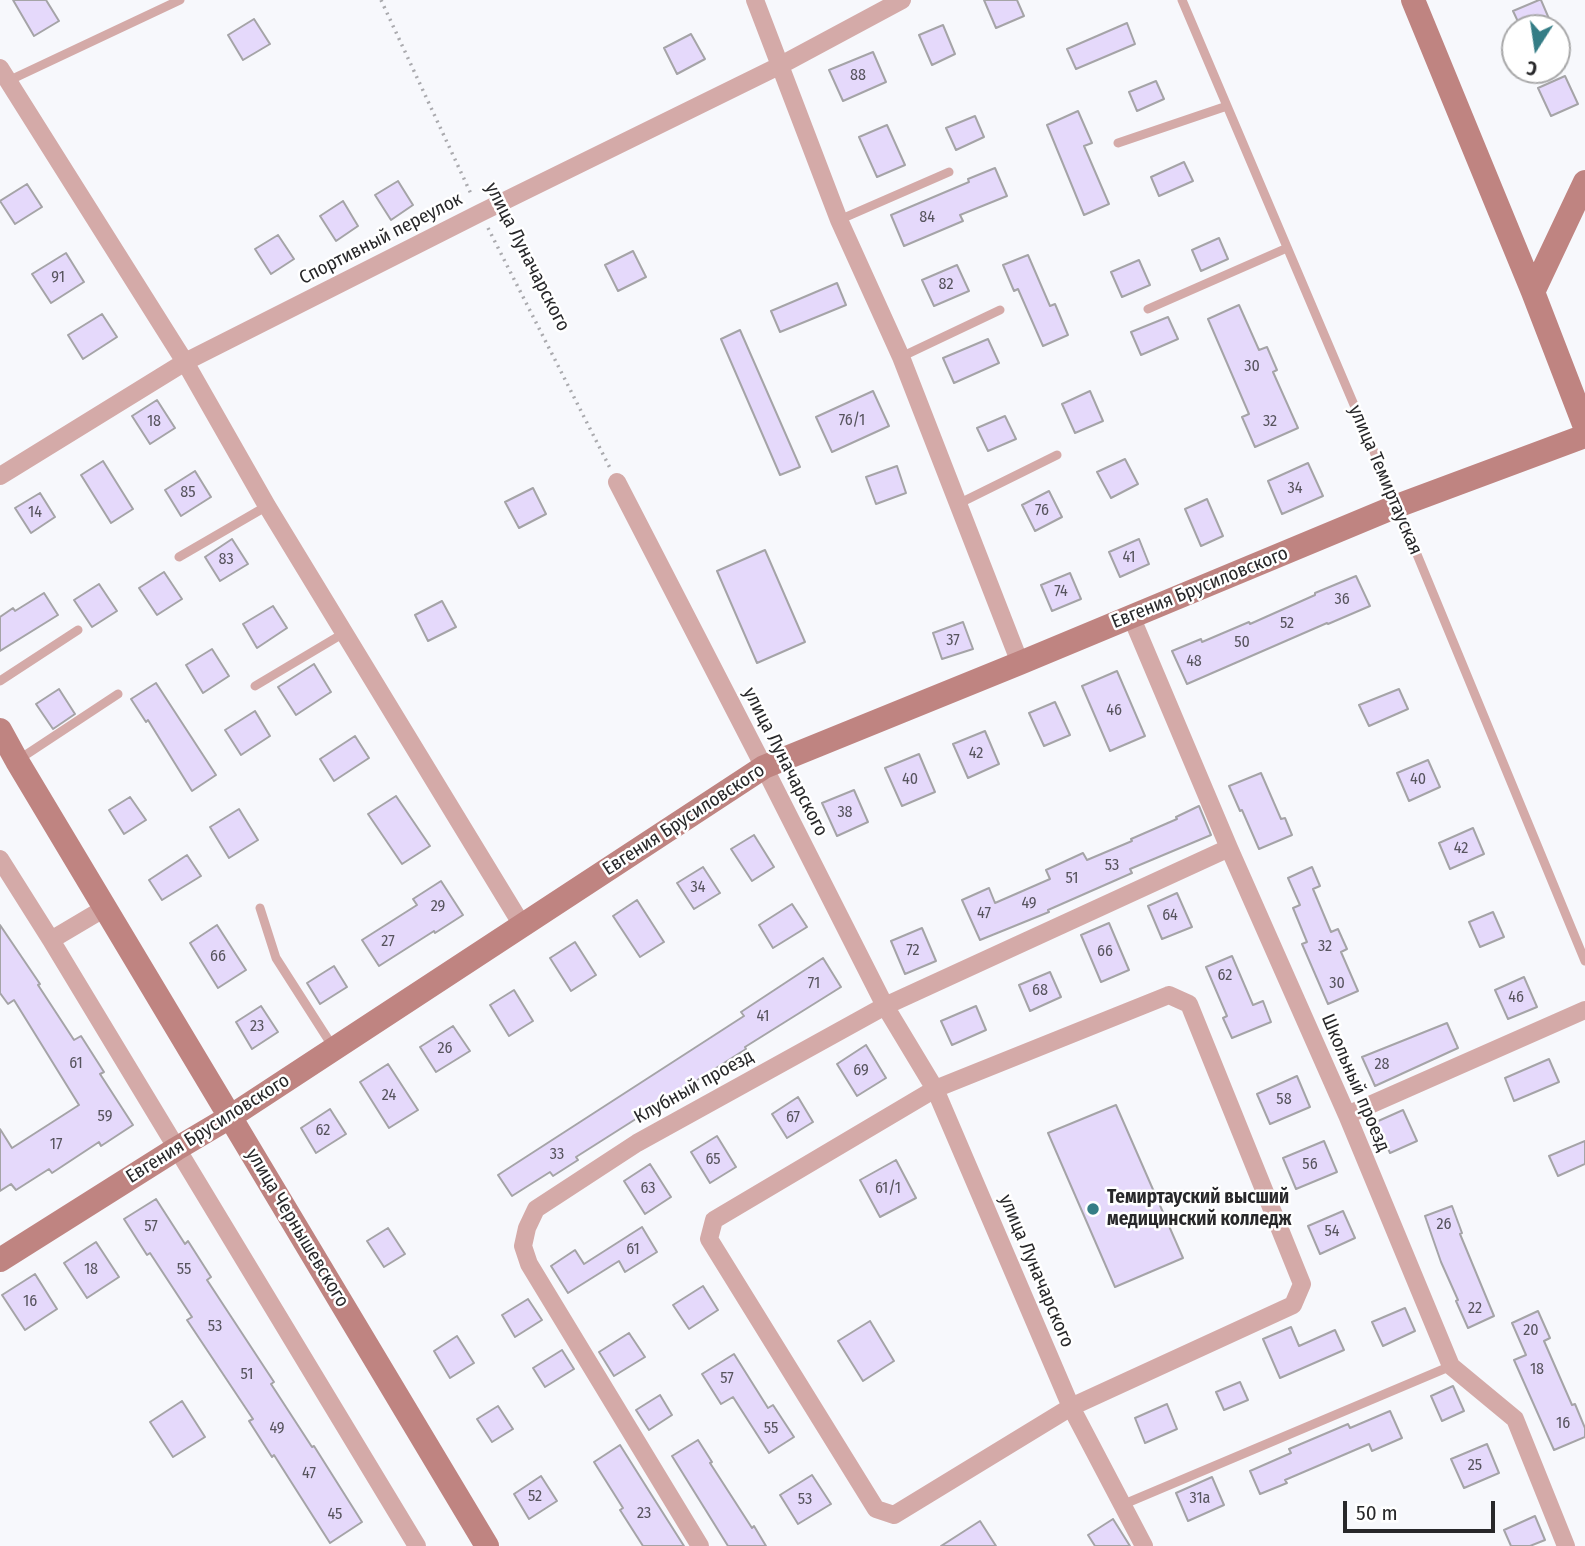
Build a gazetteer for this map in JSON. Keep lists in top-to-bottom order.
{
  "streets": {
    "street": [
      "Спортивный переулок",
      "улица Луначарского",
      "Евгения Брусиловского",
      "Школьный проезд",
      "Клубный проезд",
      "улица Чернышевского"
    ],
    "lane": ["улица Темиртауская"]
  },
  "crossings": [
    ["Спортивный переулок", "улица Луначарского"],
    ["улица Луначарского", "Евгения Брусиловского"],
    ["улица Луначарского", "Клубный проезд"],
    ["улица Темиртауская", "Евгения Брусиловского"],
    ["Евгения Брусиловского", "Школьный проезд"],
    ["Евгения Брусиловского", "улица Чернышевского"],
    ["Школьный проезд", "Клубный проезд"]
  ],
  "places": ["Темиртауский высший медицинский колледж"],
  "house_numbers": [
    "88",
    "84",
    "91",
    "82",
    "30",
    "76/1",
    "18",
    "32",
    "34",
    "85",
    "76",
    "14",
    "41",
    "83",
    "74",
    "36",
    "52",
    "37",
    "50",
    "48",
    "46",
    "42",
    "40",
    "40",
    "38",
    "42",
    "53",
    "51",
    "34",
    "49",
    "29",
    "47",
    "64",
    "27",
    "32",
    "72",
    "66",
    "66",
    "62",
    "71",
    "30",
    "68",
    "46",
    "41",
    "23",
    "26",
    "61",
    "28",
    "69",
    "24",
    "58",
    "59",
    "67",
    "62",
    "17",
    "33",
    "65",
    "56",
    "63",
    "61/1",
    "26",
    "57",
    "54",
    "61",
    "18",
    "55",
    "16",
    "22",
    "53",
    "20",
    "18",
    "51",
    "57",
    "16",
    "49",
    "55",
    "25",
    "47",
    "52",
    "31а",
    "53",
    "23",
    "45"
  ],
  "scale_bar": "50 m",
  "north": "bottom"
}
